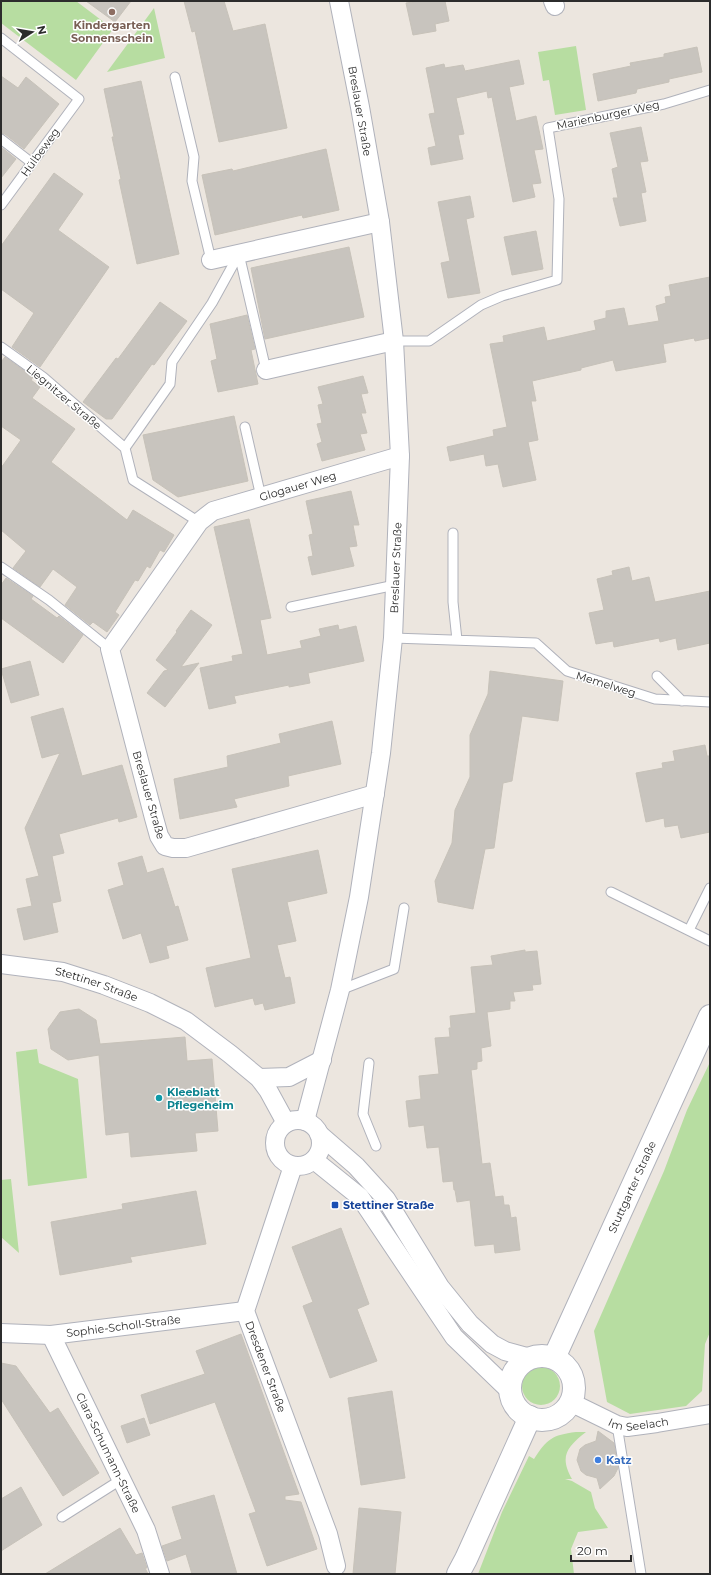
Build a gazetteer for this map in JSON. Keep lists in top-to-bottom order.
{
  "streets": {
    "street": [
      "Breslauer Straße",
      "Glogauer Weg",
      "Stettiner Straße",
      "Stuttgarter Straße",
      "Sophie-Scholl-Straße",
      "Dresdener Straße",
      "Im Seelach",
      "Clara-Schumann-Straße"
    ],
    "lane": [
      "Marienburger Weg",
      "Hülbeweg",
      "Liegnitzer Straße",
      "Memelweg"
    ]
  },
  "crossings": [
    ["Breslauer Straße", "Marienburger Weg"],
    ["Breslauer Straße", "Glogauer Weg"],
    ["Breslauer Straße", "Memelweg"],
    ["Breslauer Straße", "Stettiner Straße"],
    ["Breslauer Straße", "Dresdener Straße"],
    ["Stettiner Straße", "Dresdener Straße"],
    ["Stuttgarter Straße", "Im Seelach"],
    ["Sophie-Scholl-Straße", "Dresdener Straße"],
    ["Sophie-Scholl-Straße", "Clara-Schumann-Straße"]
  ],
  "places": {
    "other": ["Kindergarten Sonnenschein", "Kleeblatt Pflegeheim", "Katz"],
    "transit": ["Stettiner Straße"]
  },
  "scale_bar": "20 m",
  "north": "right"
}
